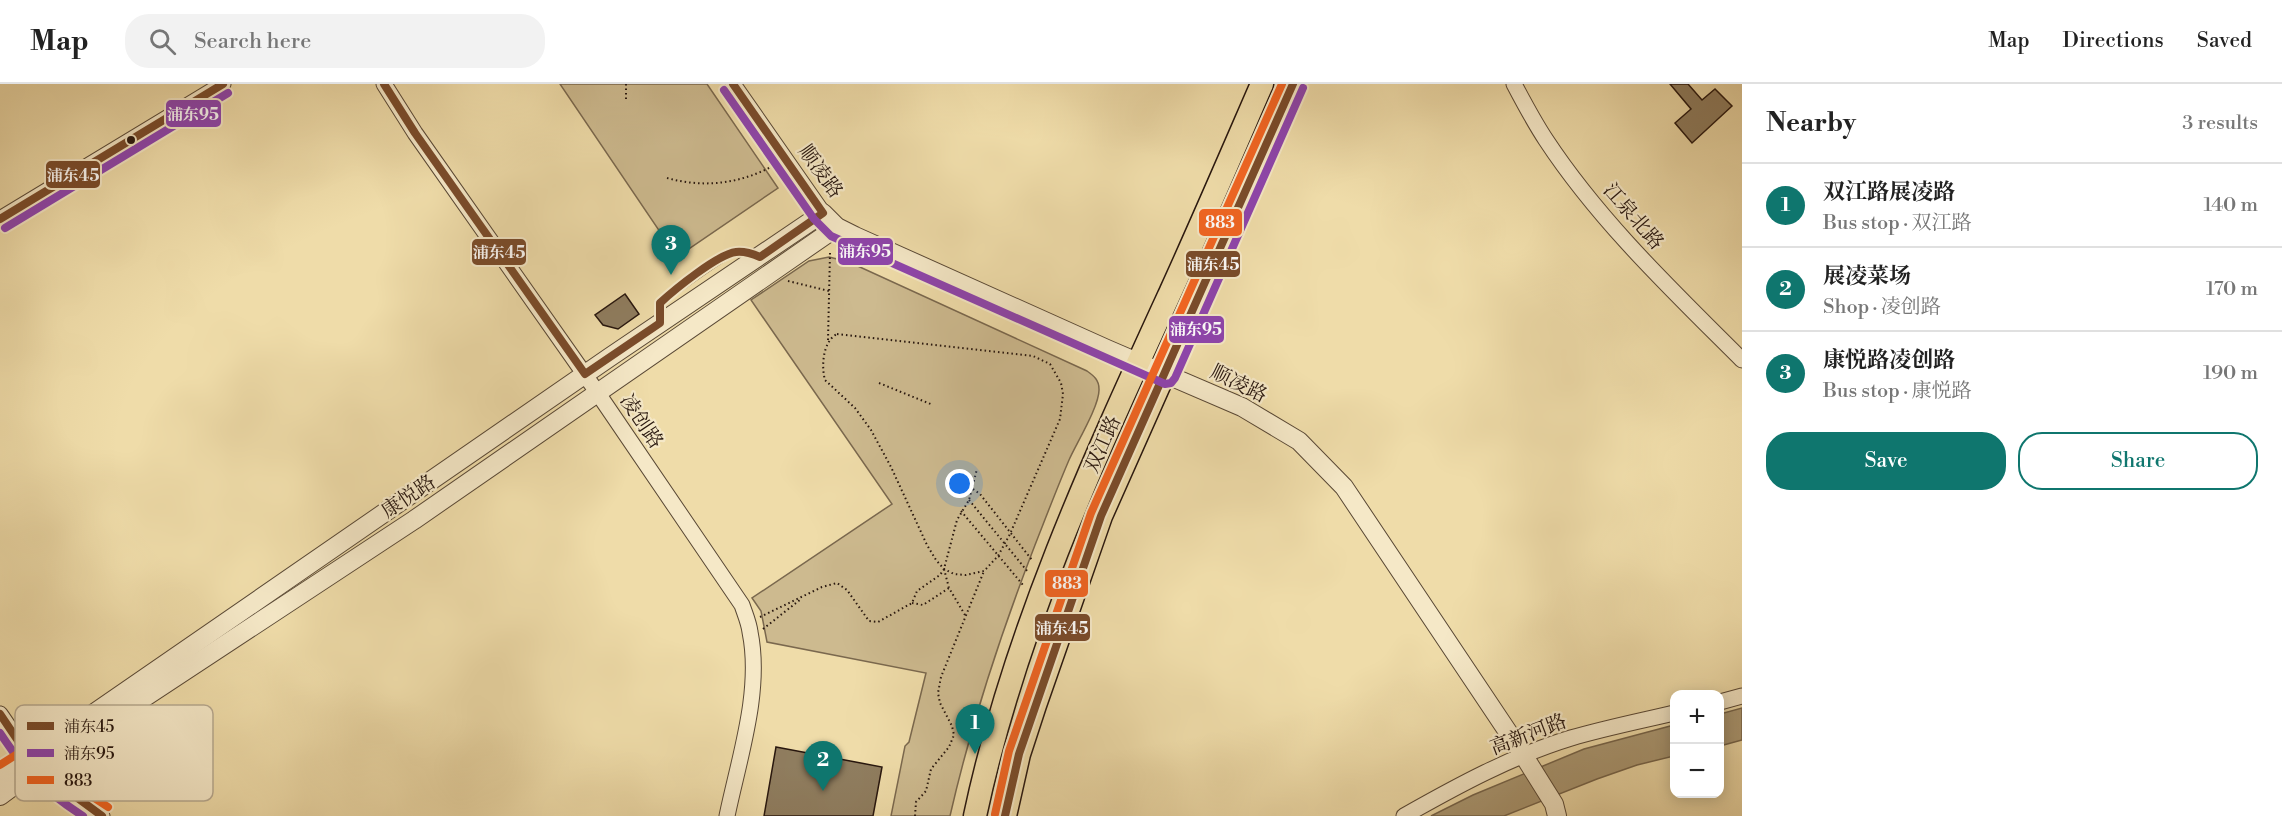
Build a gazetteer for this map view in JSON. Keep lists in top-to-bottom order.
{
  "streets": {
    "main road": ["双江路"],
    "street": [
      "顺凌路",
      "江泉北路",
      "凌创路",
      "康悦路",
      "高新河路"
    ]
  },
  "crossings": [
    ["顺凌路", "双江路"],
    ["顺凌路", "康悦路"],
    ["顺凌路", "高新河路"],
    ["凌创路", "康悦路"]
  ],
  "lines": ["transit line 浦东45", "transit line 883", "transit line 浦东95"],
  "legend": ["浦东45", "浦东95", "883"],
  "page": {
    "header": "Map",
    "search": "Search here",
    "nav": ["Map", "Directions", "Saved"],
    "heading": ["Nearby", "3 results"],
    "list": [
      {
        "mark": "1",
        "name": "双江路展凌路",
        "note": "Bus stop · 双江路",
        "value": "140 m"
      },
      {
        "mark": "2",
        "name": "展凌菜场",
        "note": "Shop · 凌创路",
        "value": "170 m"
      },
      {
        "mark": "3",
        "name": "康悦路凌创路",
        "note": "Bus stop · 康悦路",
        "value": "190 m"
      }
    ],
    "pins": ["3", "1", "2"],
    "buttons": ["Save", "Share"],
    "map_buttons": ["+", "−"]
  }
}
